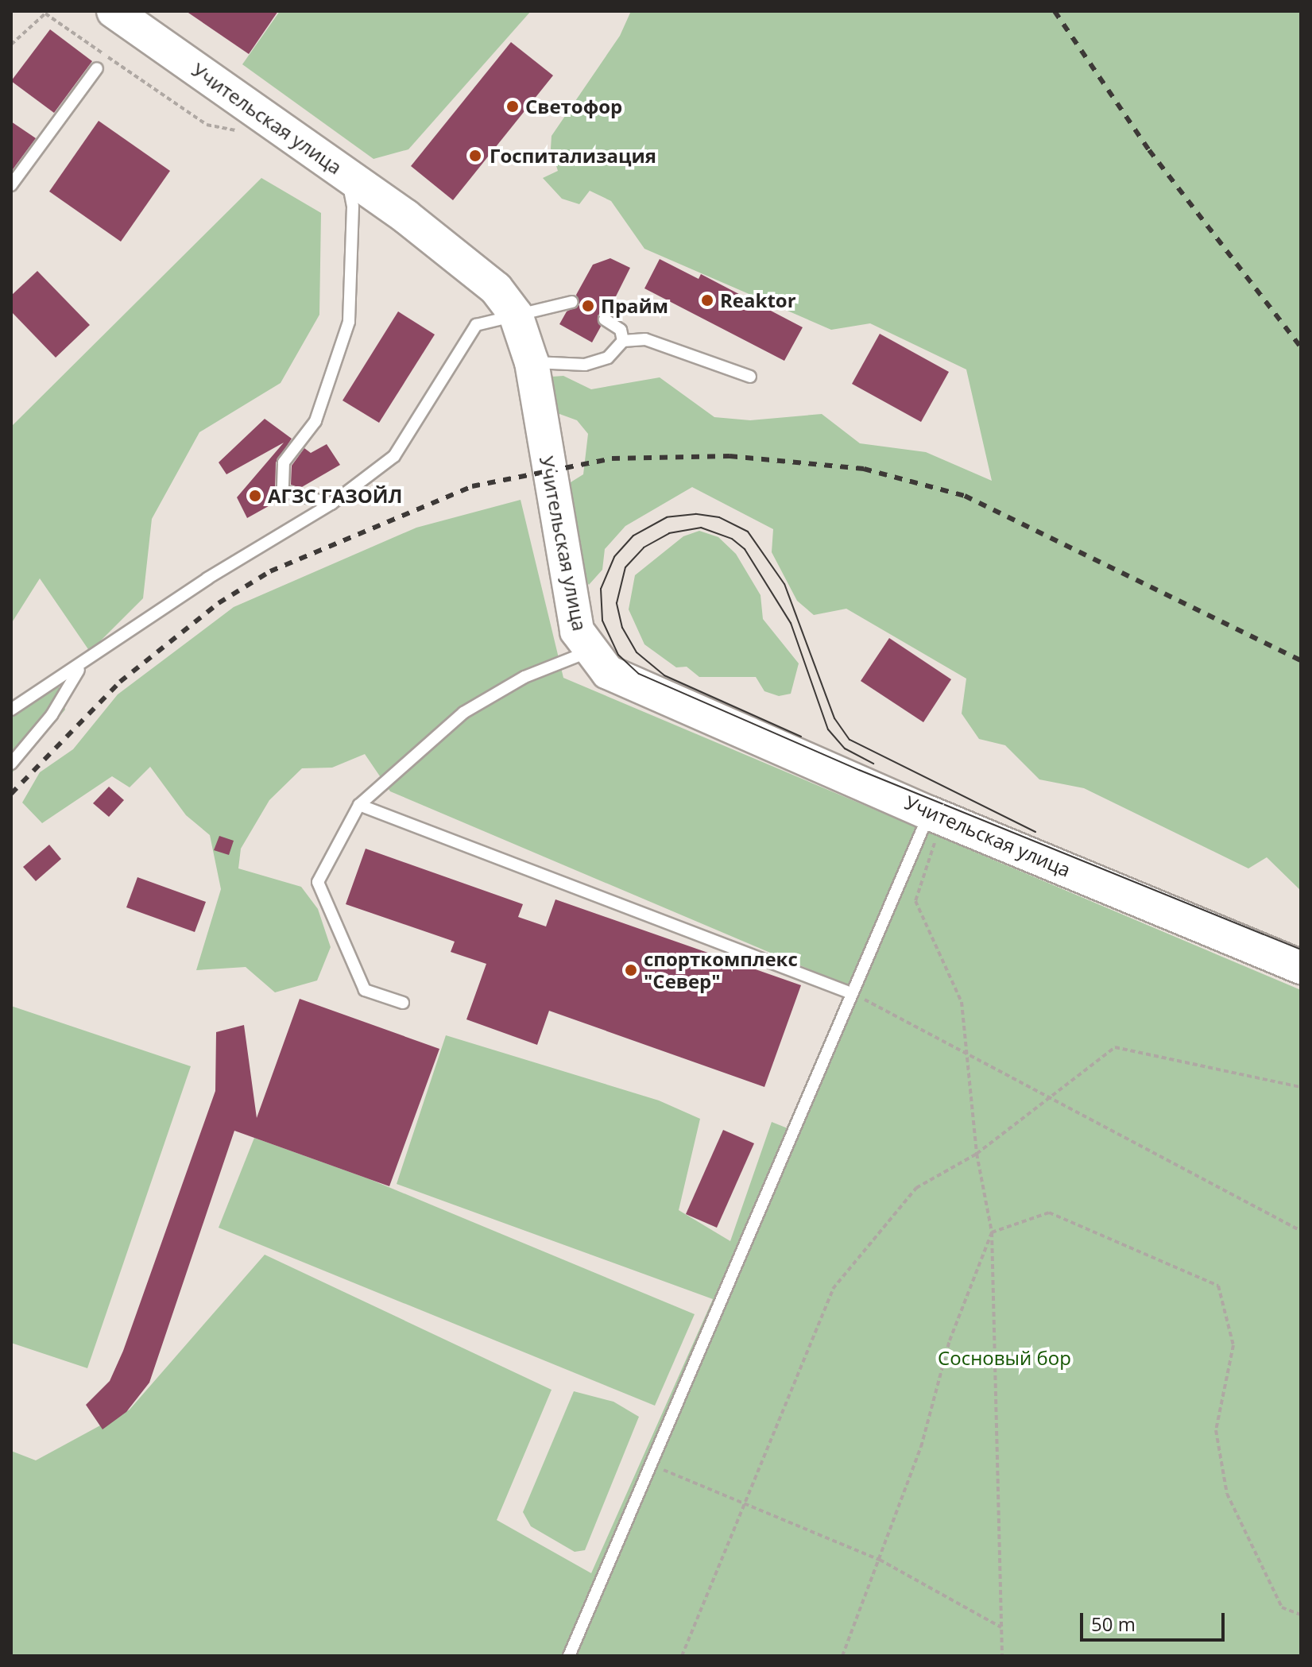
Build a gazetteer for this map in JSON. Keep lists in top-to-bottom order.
{
  "streets": {
    "main road": ["Учительская улица"]
  },
  "parks": ["Сосновый бор"],
  "places": [
    "Светофор",
    "Госпитализация",
    "Reaktor",
    "Прайм",
    "АГЗС ГАЗОЙЛ",
    "спорткомплекс \"Север\""
  ],
  "scale_bar": "50 m"
}
